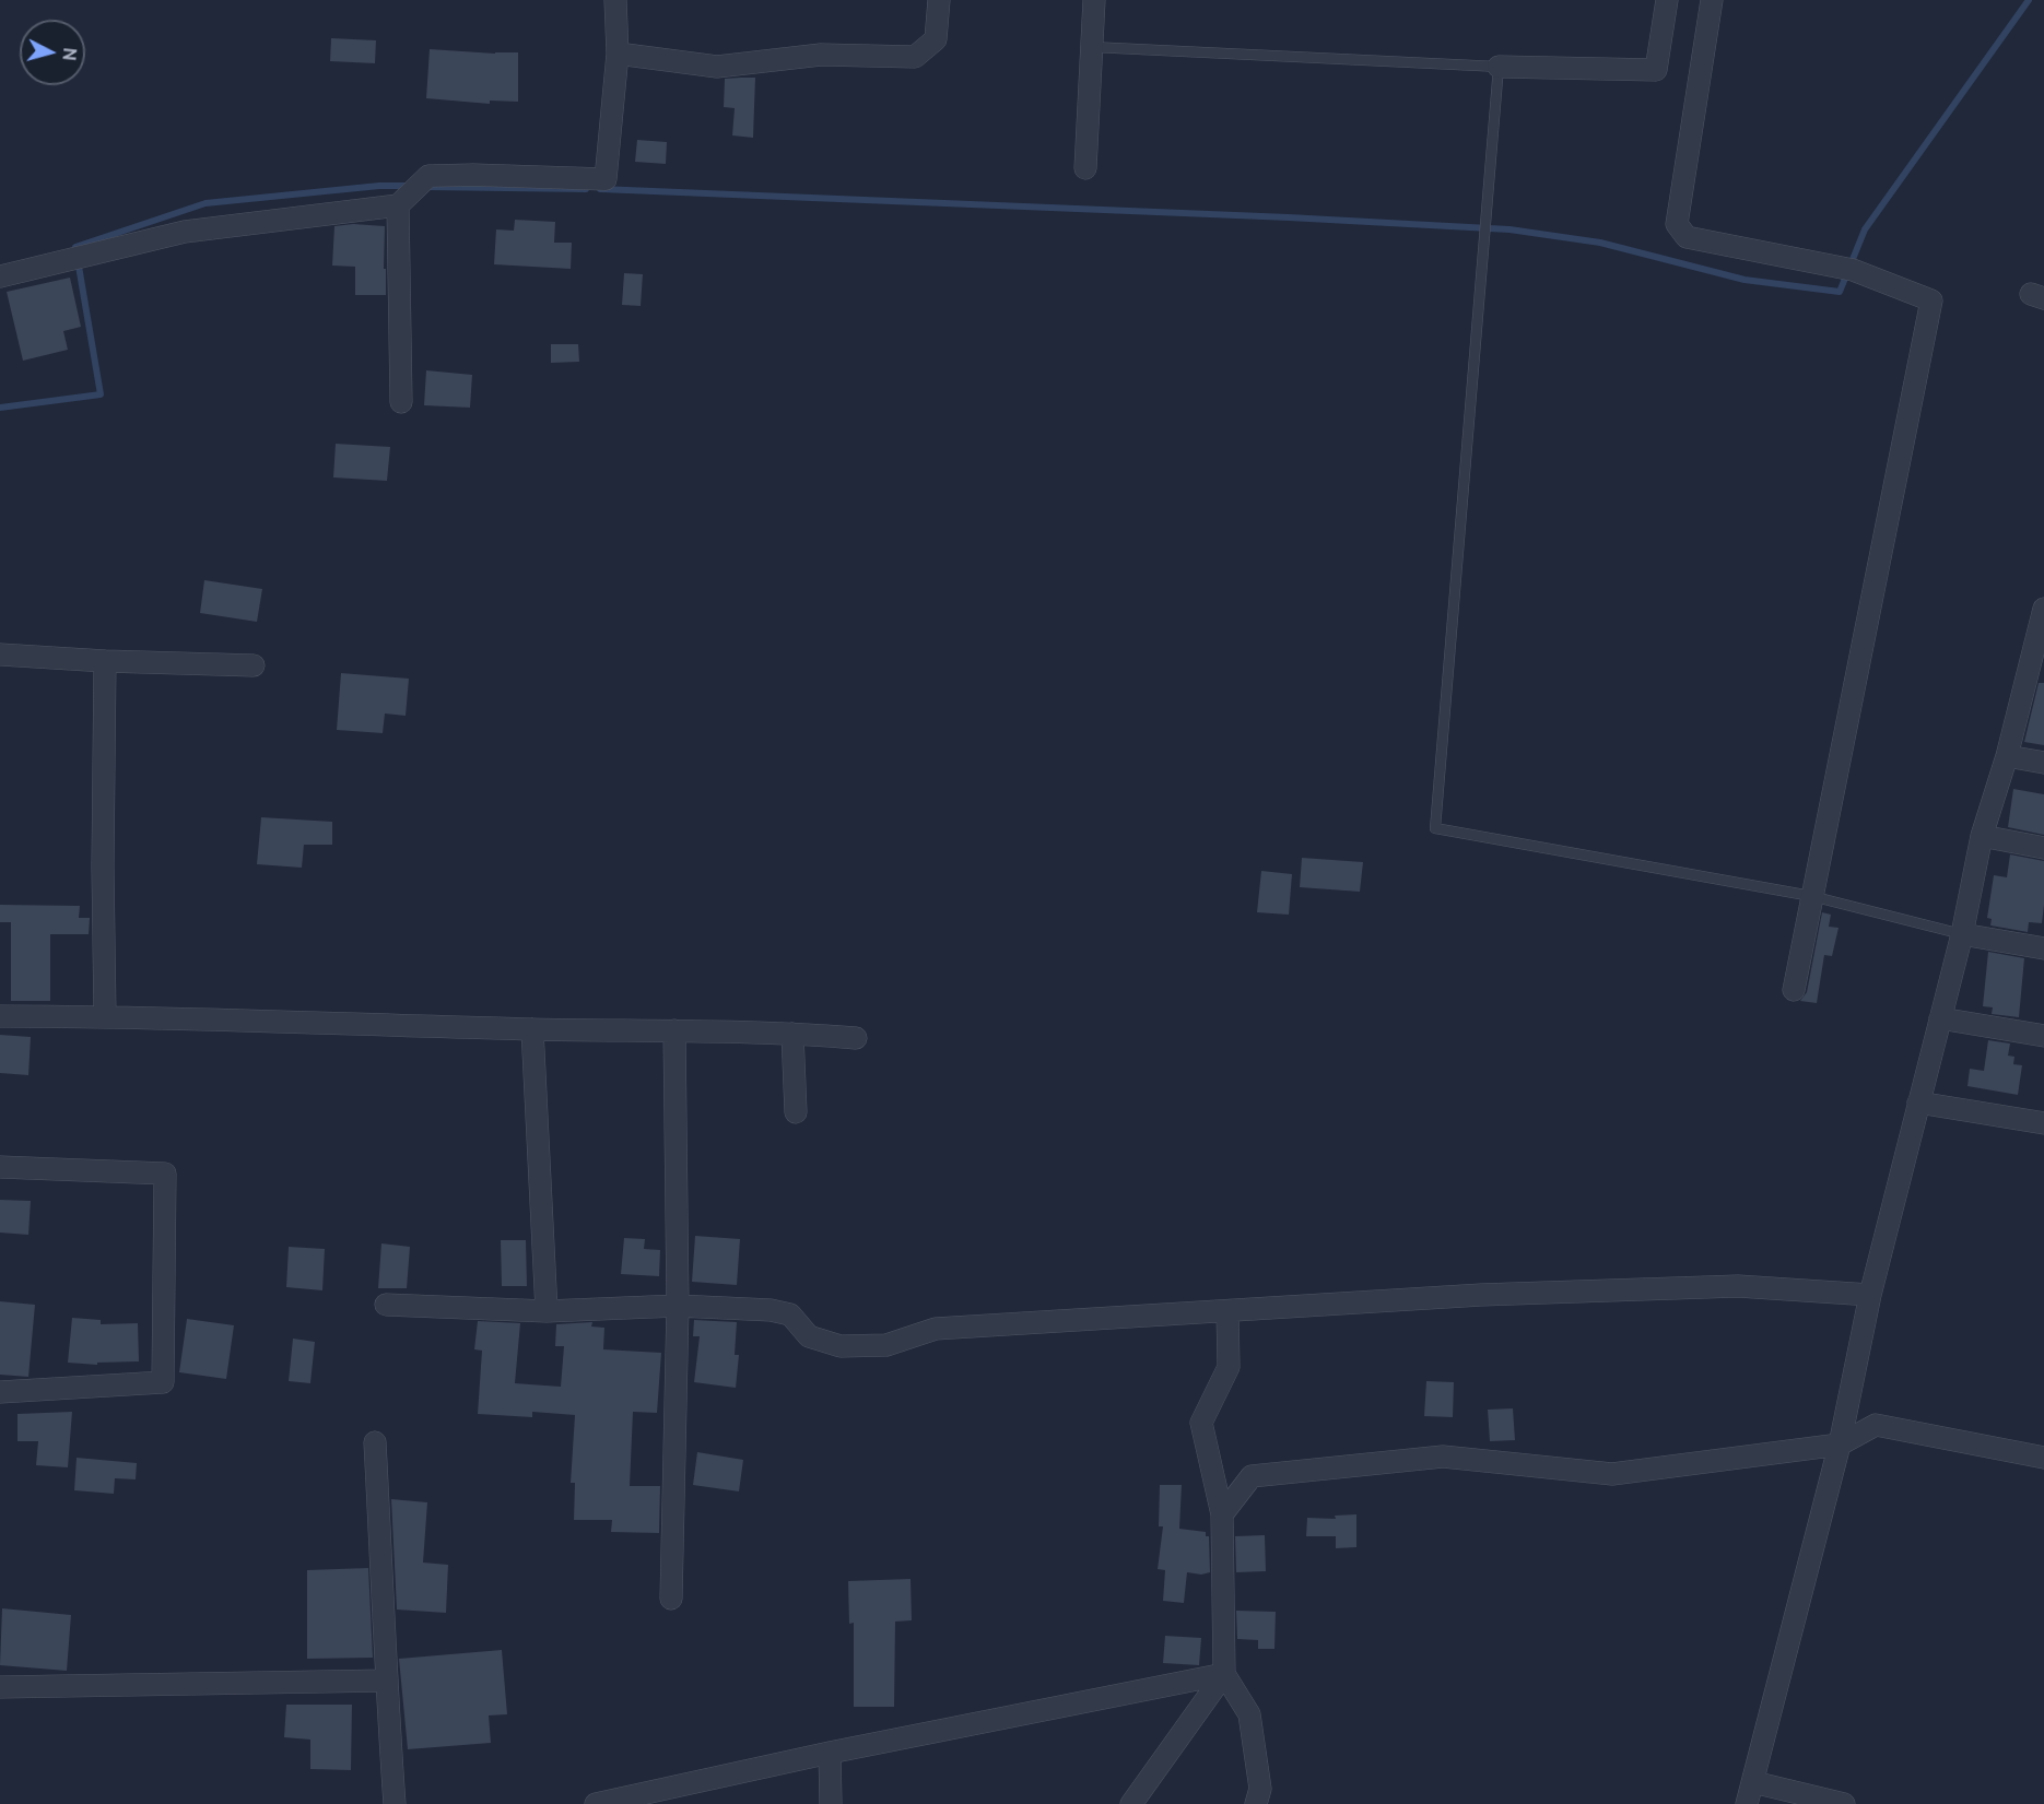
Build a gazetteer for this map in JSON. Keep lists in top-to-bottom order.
{
  "north": "right"
}
